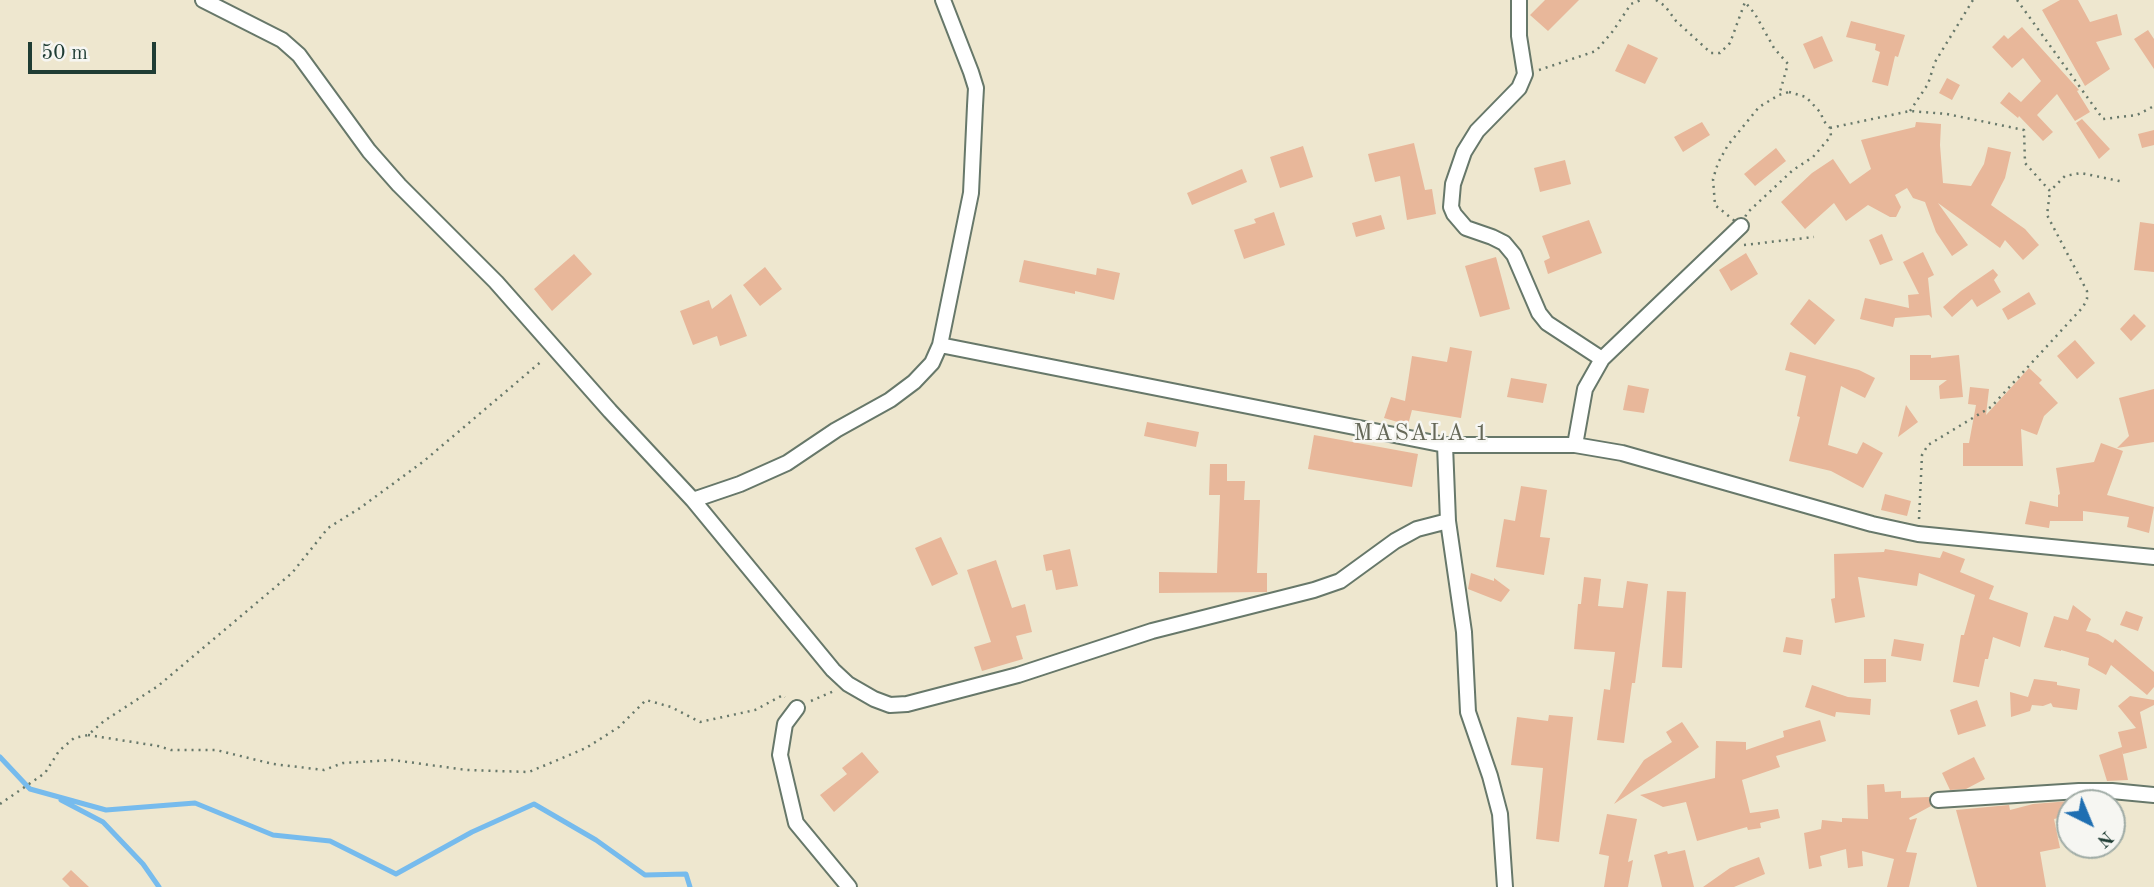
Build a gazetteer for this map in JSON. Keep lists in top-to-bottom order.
{
  "districts": ["MASALA 1"],
  "scale_bar": "50 m",
  "north": "bottom right"
}
